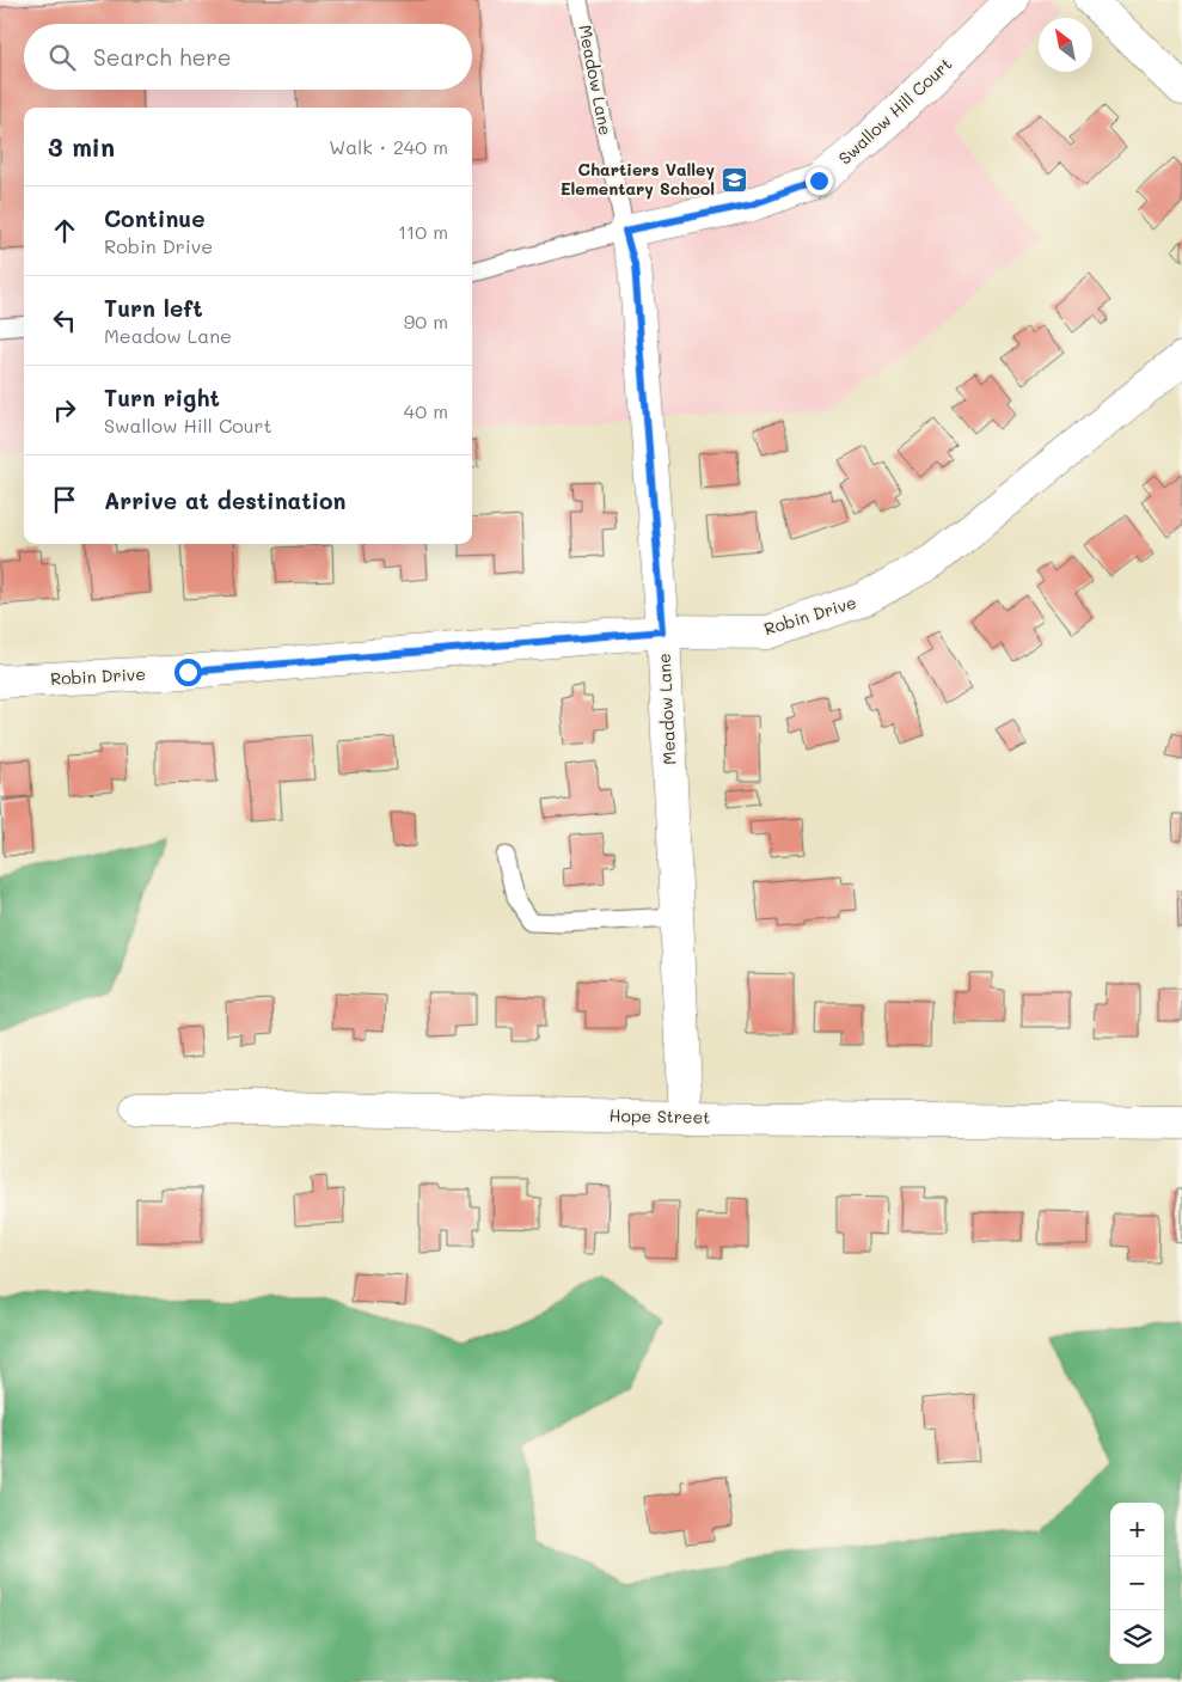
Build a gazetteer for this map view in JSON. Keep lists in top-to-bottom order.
{
  "streets": {
    "street": [
      "Meadow Lane",
      "Swallow Hill Court",
      "Robin Drive",
      "Hope Street"
    ]
  },
  "crossings": [
    ["Meadow Lane", "Swallow Hill Court"],
    ["Meadow Lane", "Robin Drive"],
    ["Meadow Lane", "Hope Street"]
  ],
  "places": {
    "school or university": ["Chartiers Valley Elementary School"]
  },
  "north": "top left",
  "page": {
    "search": "Search here",
    "heading": ["3 min", "Walk · 240 m"],
    "list": [
      ["Continue", "Robin Drive", "110 m"],
      ["Turn left", "Meadow Lane", "90 m"],
      ["Turn right", "Swallow Hill Court", "40 m"],
      "Arrive at destination"
    ],
    "map_buttons": ["+", "−"]
  }
}
